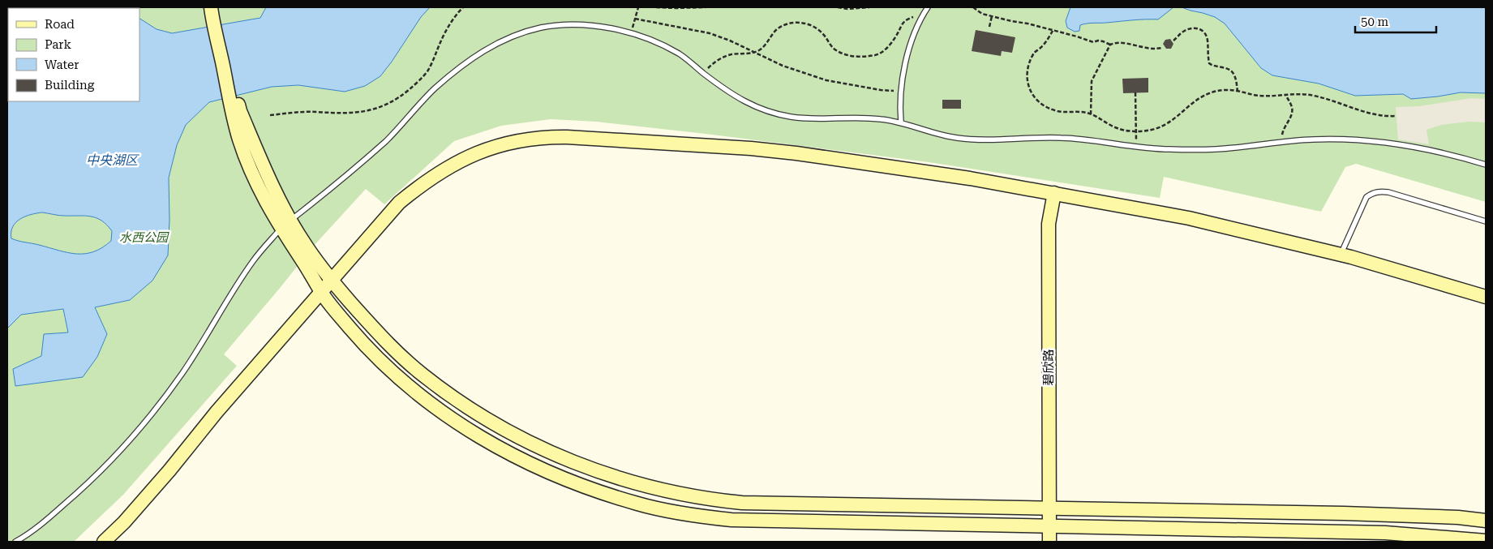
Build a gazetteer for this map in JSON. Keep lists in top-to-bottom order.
{
  "streets": {
    "main road": ["碧欣路"]
  },
  "water": ["中央湖区"],
  "parks": ["水西公园"],
  "legend": [
    "Road",
    "Park",
    "Water",
    "Building"
  ],
  "scale_bar": "50 m"
}
